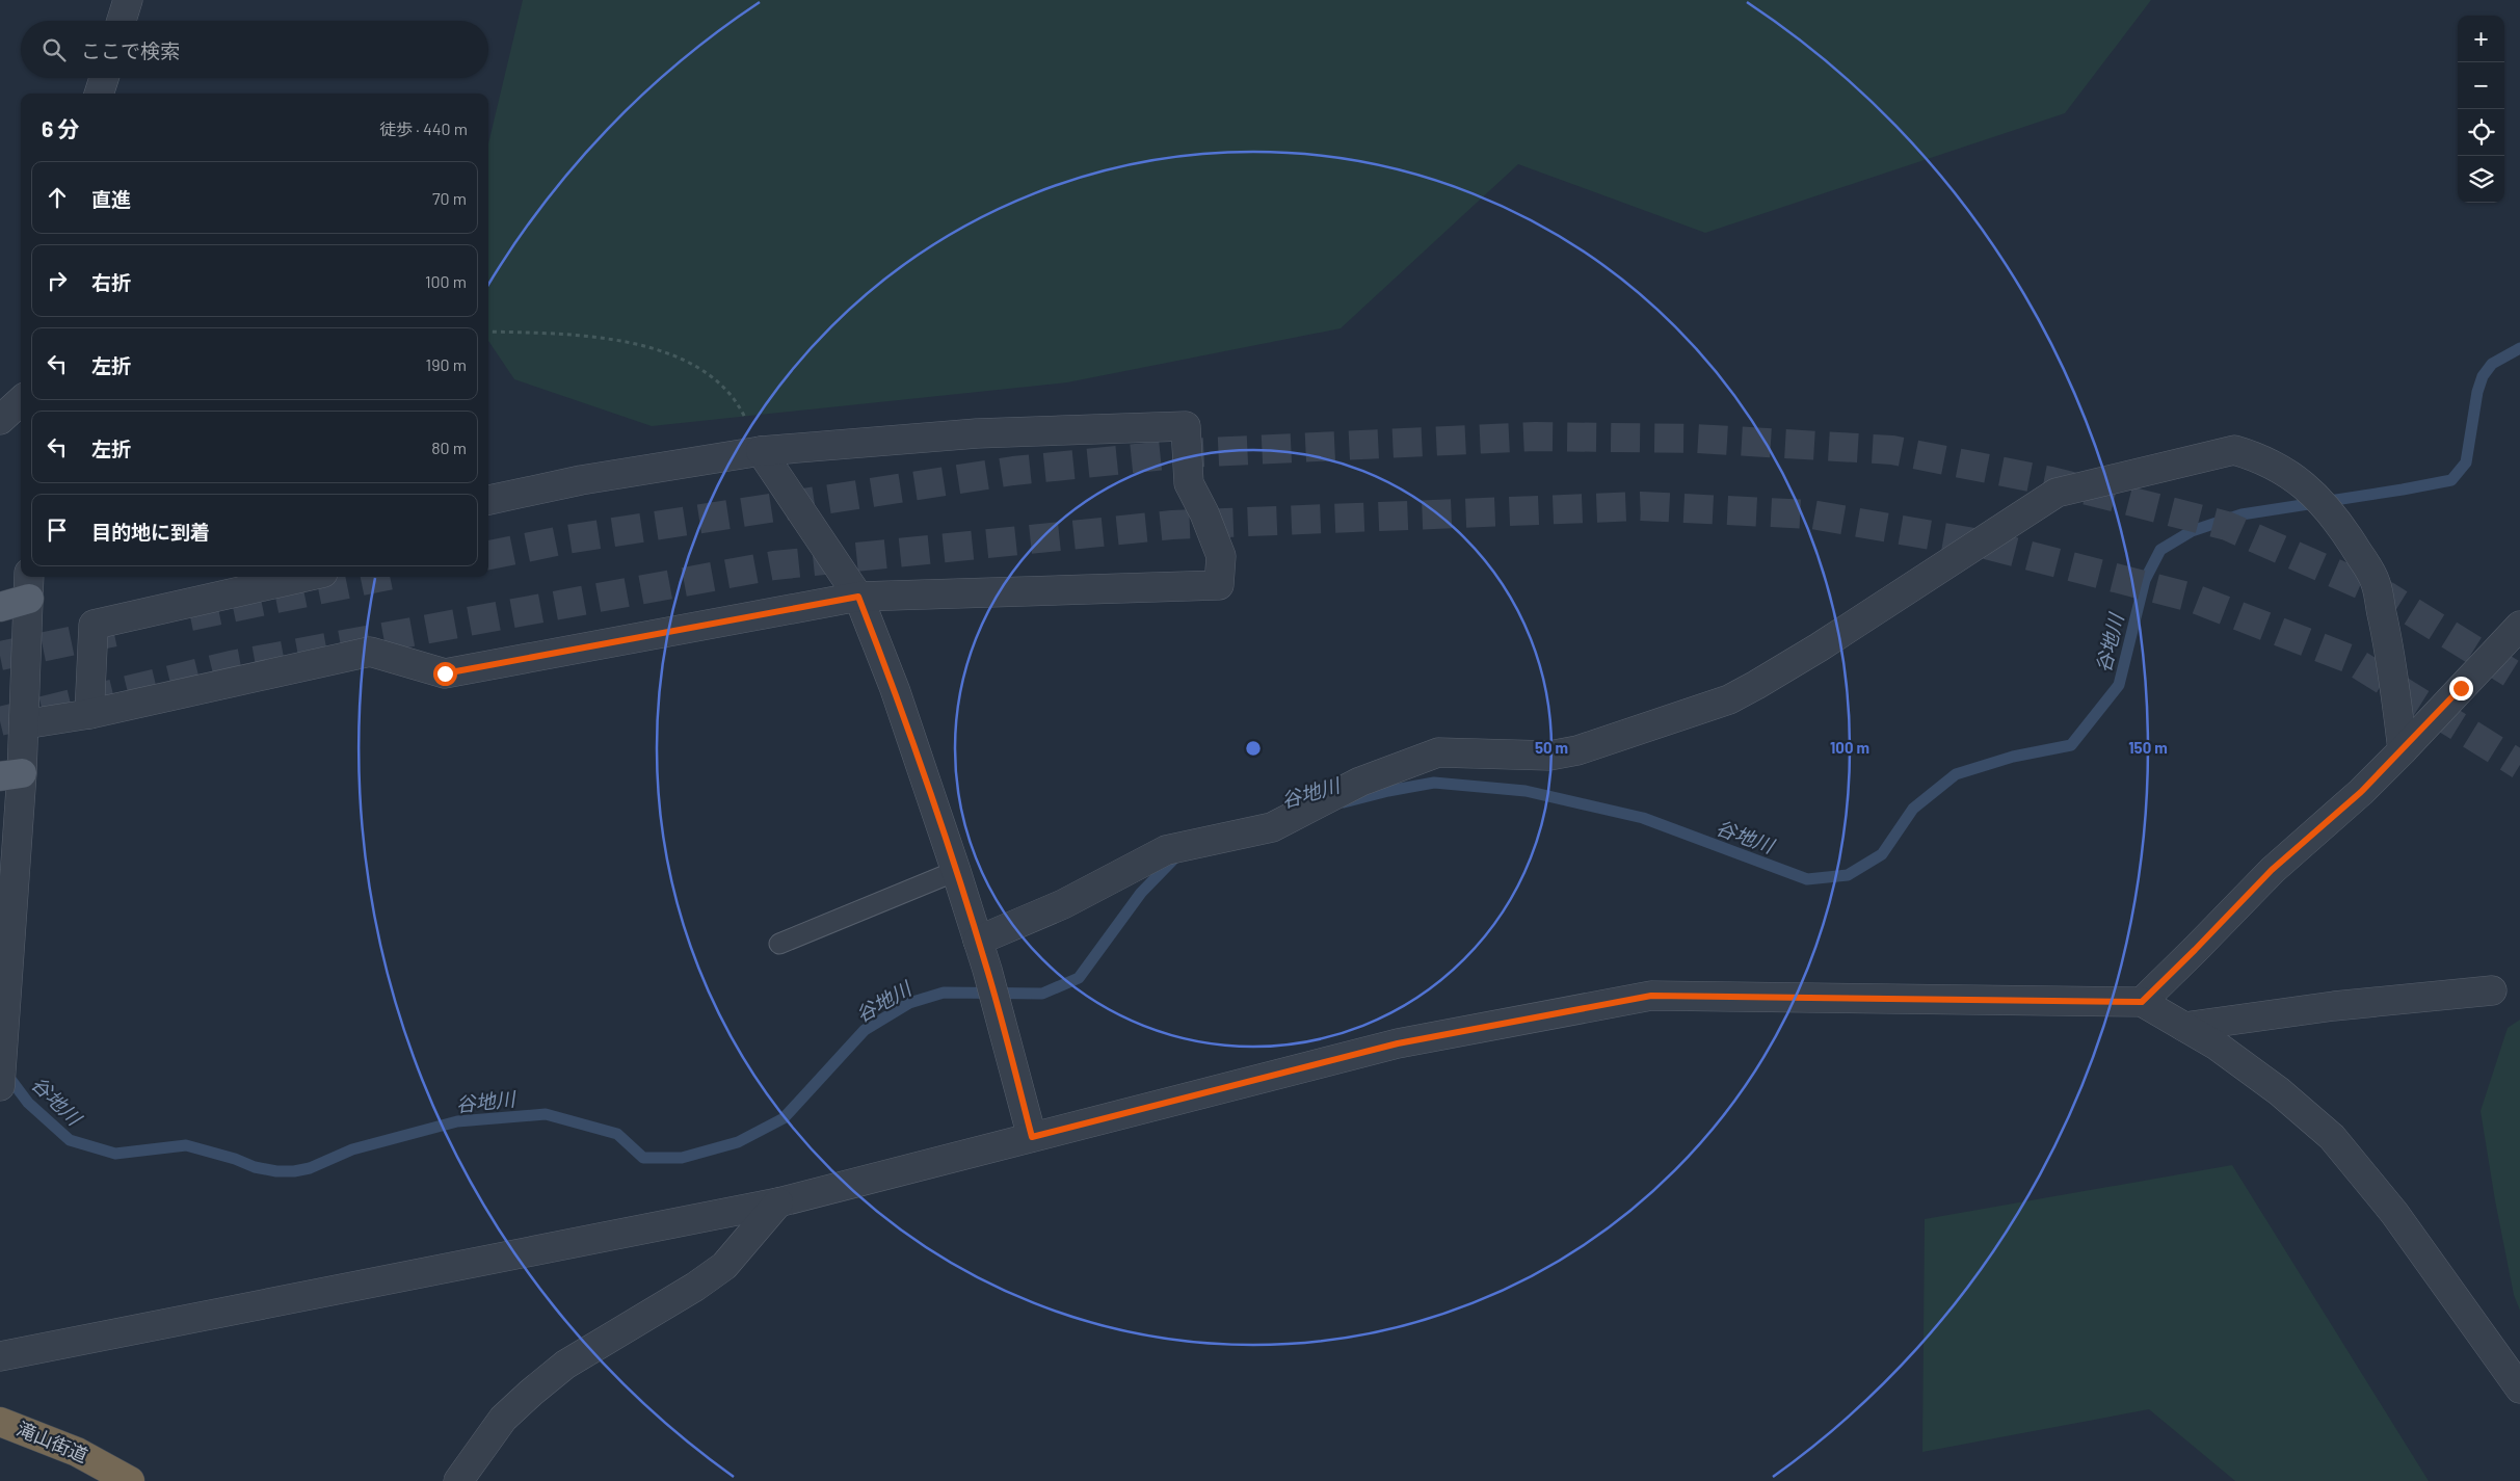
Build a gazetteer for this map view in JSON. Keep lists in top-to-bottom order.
{
  "streets": {
    "highway": ["滝山街道"]
  },
  "water": ["谷地川"],
  "page": {
    "map_buttons": ["+", "−"],
    "search": "ここで検索",
    "heading": ["6 分", "徒歩 · 440 m"],
    "list": [
      ["直進", "70 m"],
      ["右折", "100 m"],
      ["左折", "190 m"],
      ["左折", "80 m"],
      "目的地に到着"
    ]
  },
  "rings": ["50 m", "100 m", "150 m"]
}
